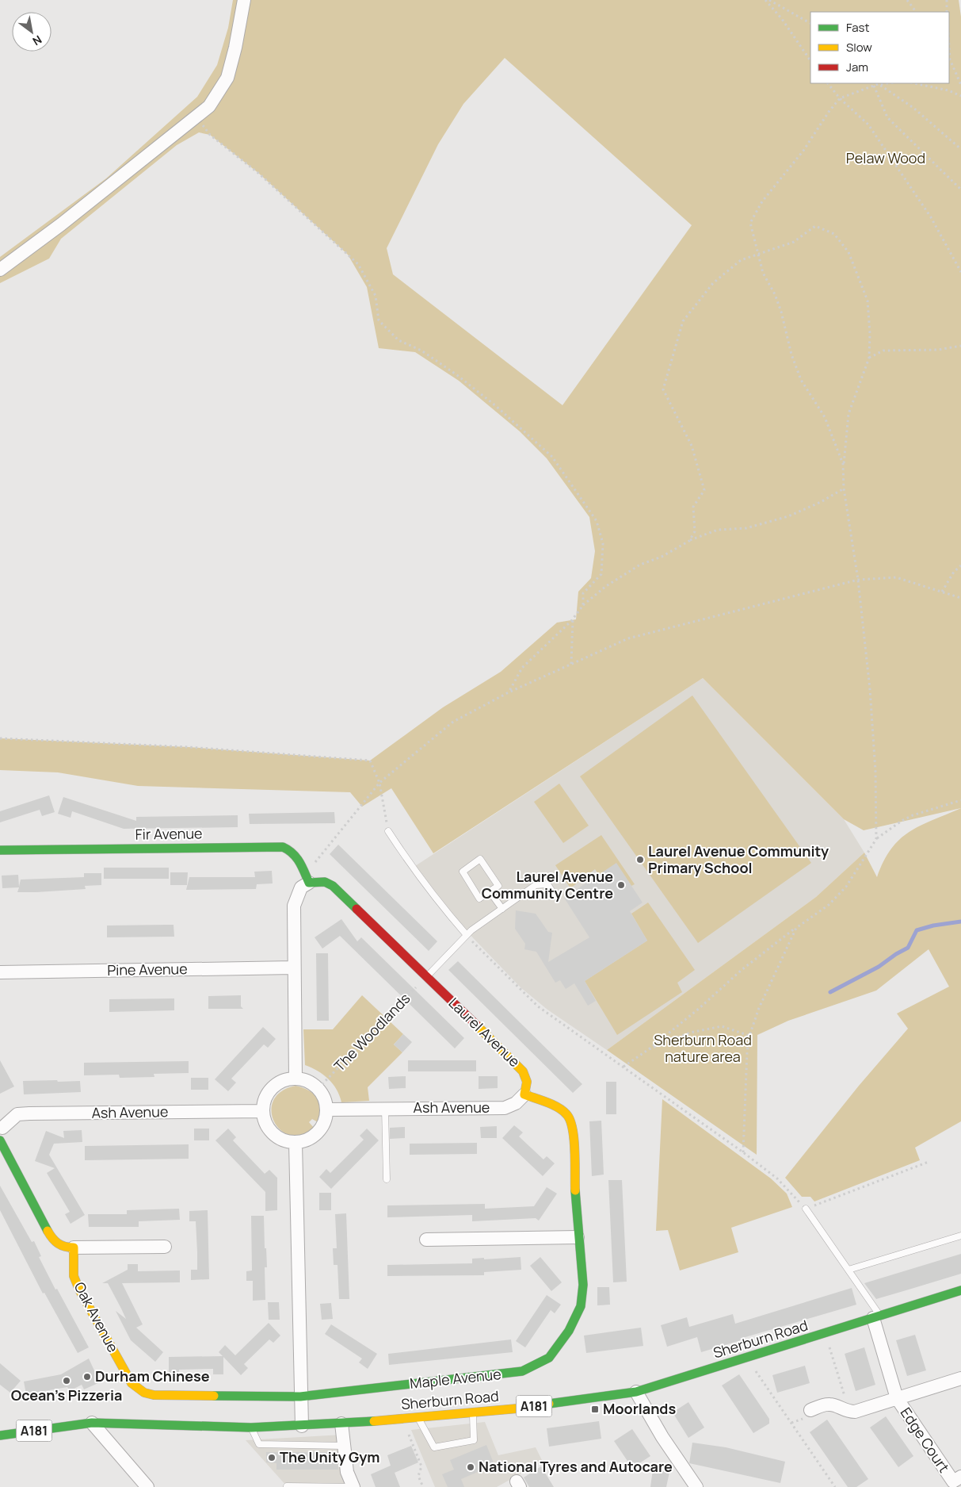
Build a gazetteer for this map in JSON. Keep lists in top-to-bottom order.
{
  "streets": {
    "street": [
      "Fir Avenue",
      "Pine Avenue",
      "Laurel Avenue",
      "Ash Avenue",
      "Oak Avenue",
      "Sherburn Road",
      "Maple Avenue",
      "A181",
      "Edge Court"
    ],
    "path": ["The Woodlands"]
  },
  "crossings": [
    ["Fir Avenue", "Laurel Avenue"],
    ["The Woodlands", "Laurel Avenue"],
    ["The Woodlands", "Ash Avenue"],
    ["Laurel Avenue", "Ash Avenue"],
    ["Oak Avenue", "Maple Avenue"],
    ["Sherburn Road", "A181"],
    ["Sherburn Road", "Edge Court"]
  ],
  "parks": ["Pelaw Wood", "Sherburn Road nature area"],
  "places": {
    "other": [
      "Laurel Avenue Community Primary School",
      "Laurel Avenue Community Centre",
      "Durham Chinese",
      "Ocean's Pizzeria",
      "The Unity Gym",
      "National Tyres and Autocare"
    ],
    "transit": ["Moorlands"]
  },
  "legend": ["Fast", "Slow", "Jam"],
  "north": "bottom right"
}
